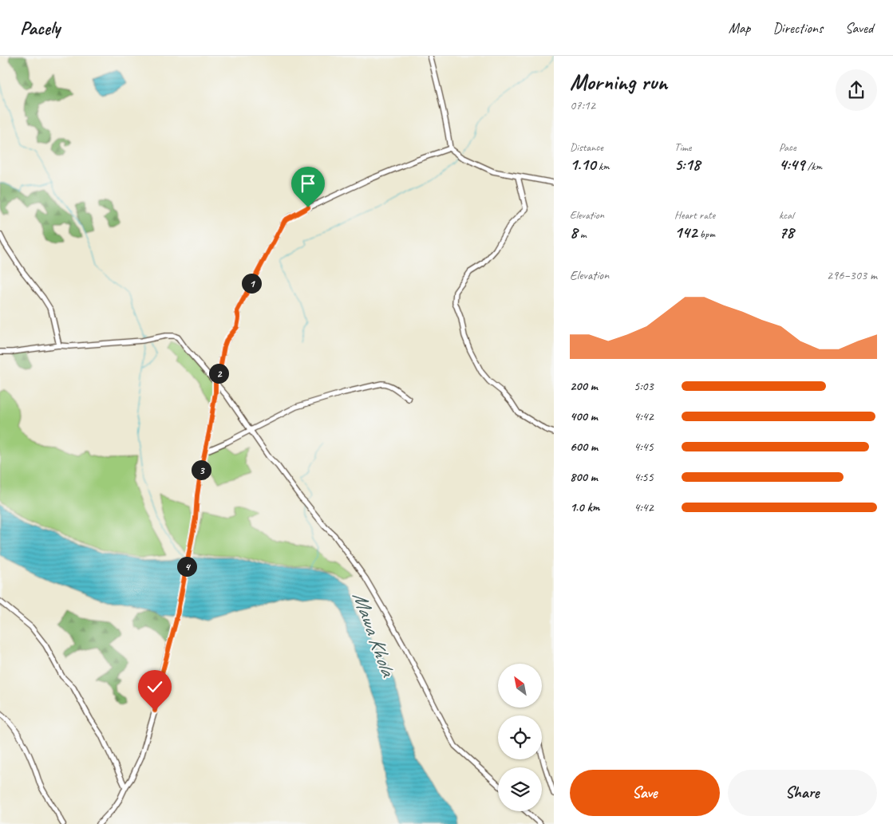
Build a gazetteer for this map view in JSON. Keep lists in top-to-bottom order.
{
  "water": ["Mawa Khola"],
  "north": "top left",
  "page": {
    "header": "Pacely",
    "nav": ["Map", "Directions", "Saved"],
    "heading": ["Morning run", "07:12"],
    "stats": [
      ["Distance", "1.10 km"],
      ["Time", "5:18"],
      ["Pace", "4:49 /km"],
      ["Elevation", "8 m"],
      ["Heart rate", "142 bpm"],
      ["kcal", "78"]
    ],
    "chart": ["Elevation", "296–303 m"],
    "pins": [
      "1",
      "2",
      "3",
      "4"
    ],
    "list": [
      {
        "name": "200 m",
        "note": "5:03"
      },
      {
        "name": "400 m",
        "note": "4:42"
      },
      {
        "name": "600 m",
        "note": "4:45"
      },
      {
        "name": "800 m",
        "note": "4:55"
      },
      {
        "name": "1.0 km",
        "note": "4:42"
      }
    ],
    "buttons": ["Save", "Share"]
  }
}
